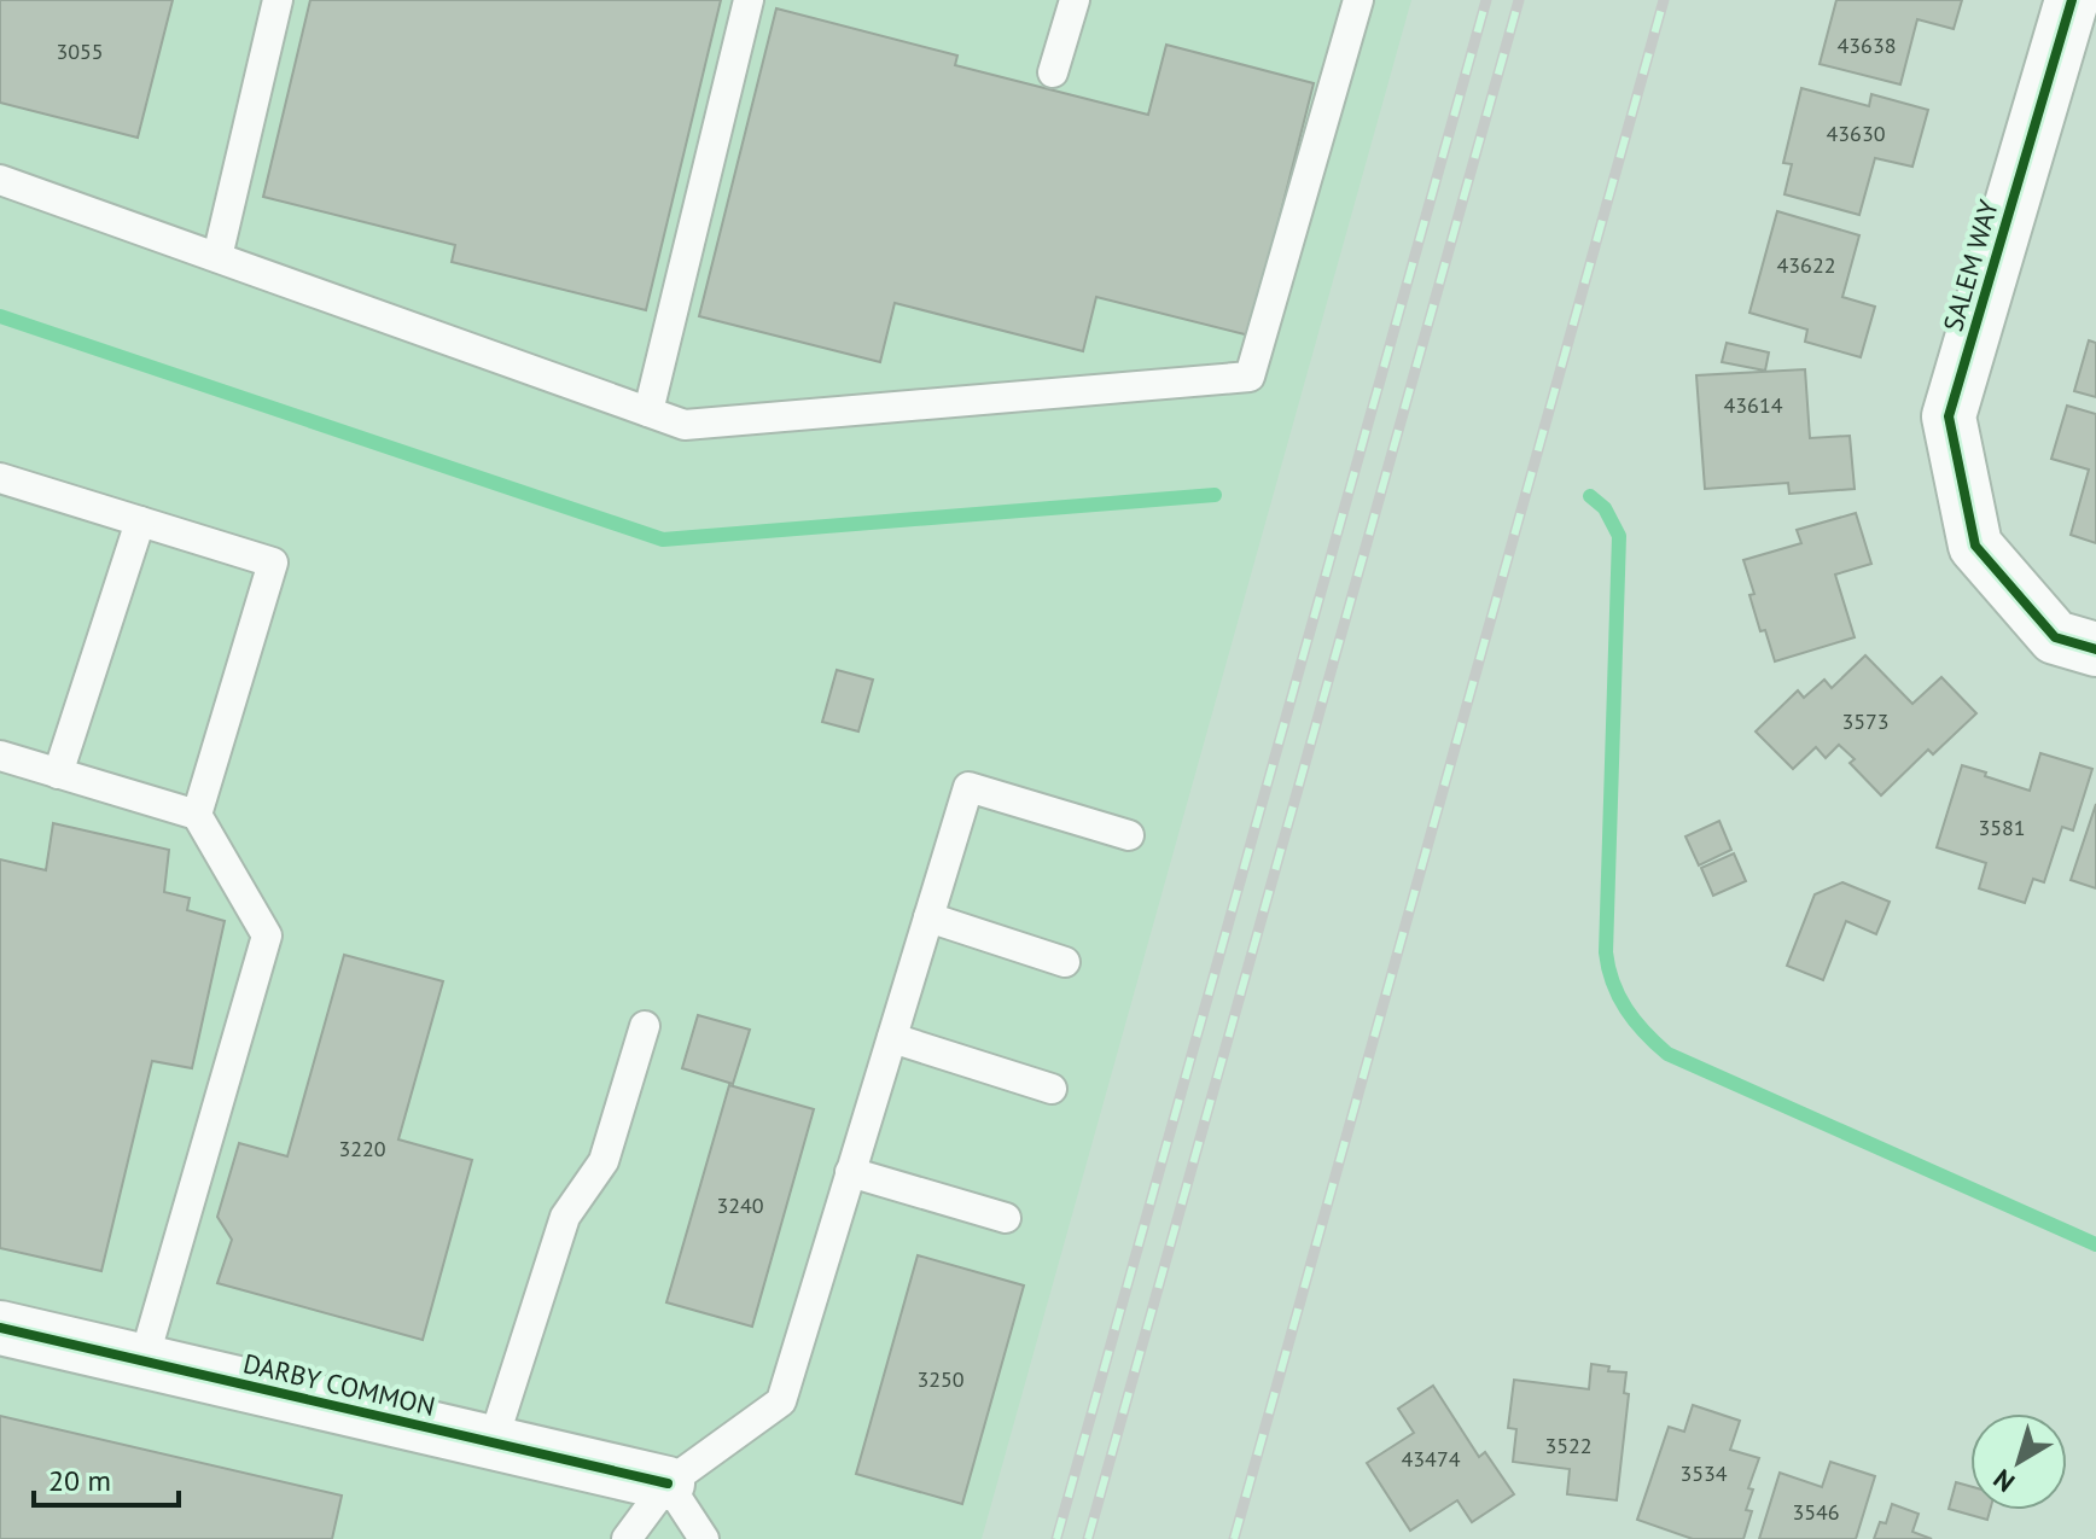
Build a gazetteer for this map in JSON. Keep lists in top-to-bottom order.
{
  "streets": {
    "street": ["SALEM WAY", "DARBY COMMON"]
  },
  "house_numbers": [
    "43638",
    "3055",
    "43630",
    "43622",
    "43614",
    "3573",
    "3581",
    "3220",
    "3240",
    "3250",
    "3522",
    "43474",
    "3534",
    "3546"
  ],
  "scale_bar": "20 m",
  "north": "bottom left"
}
